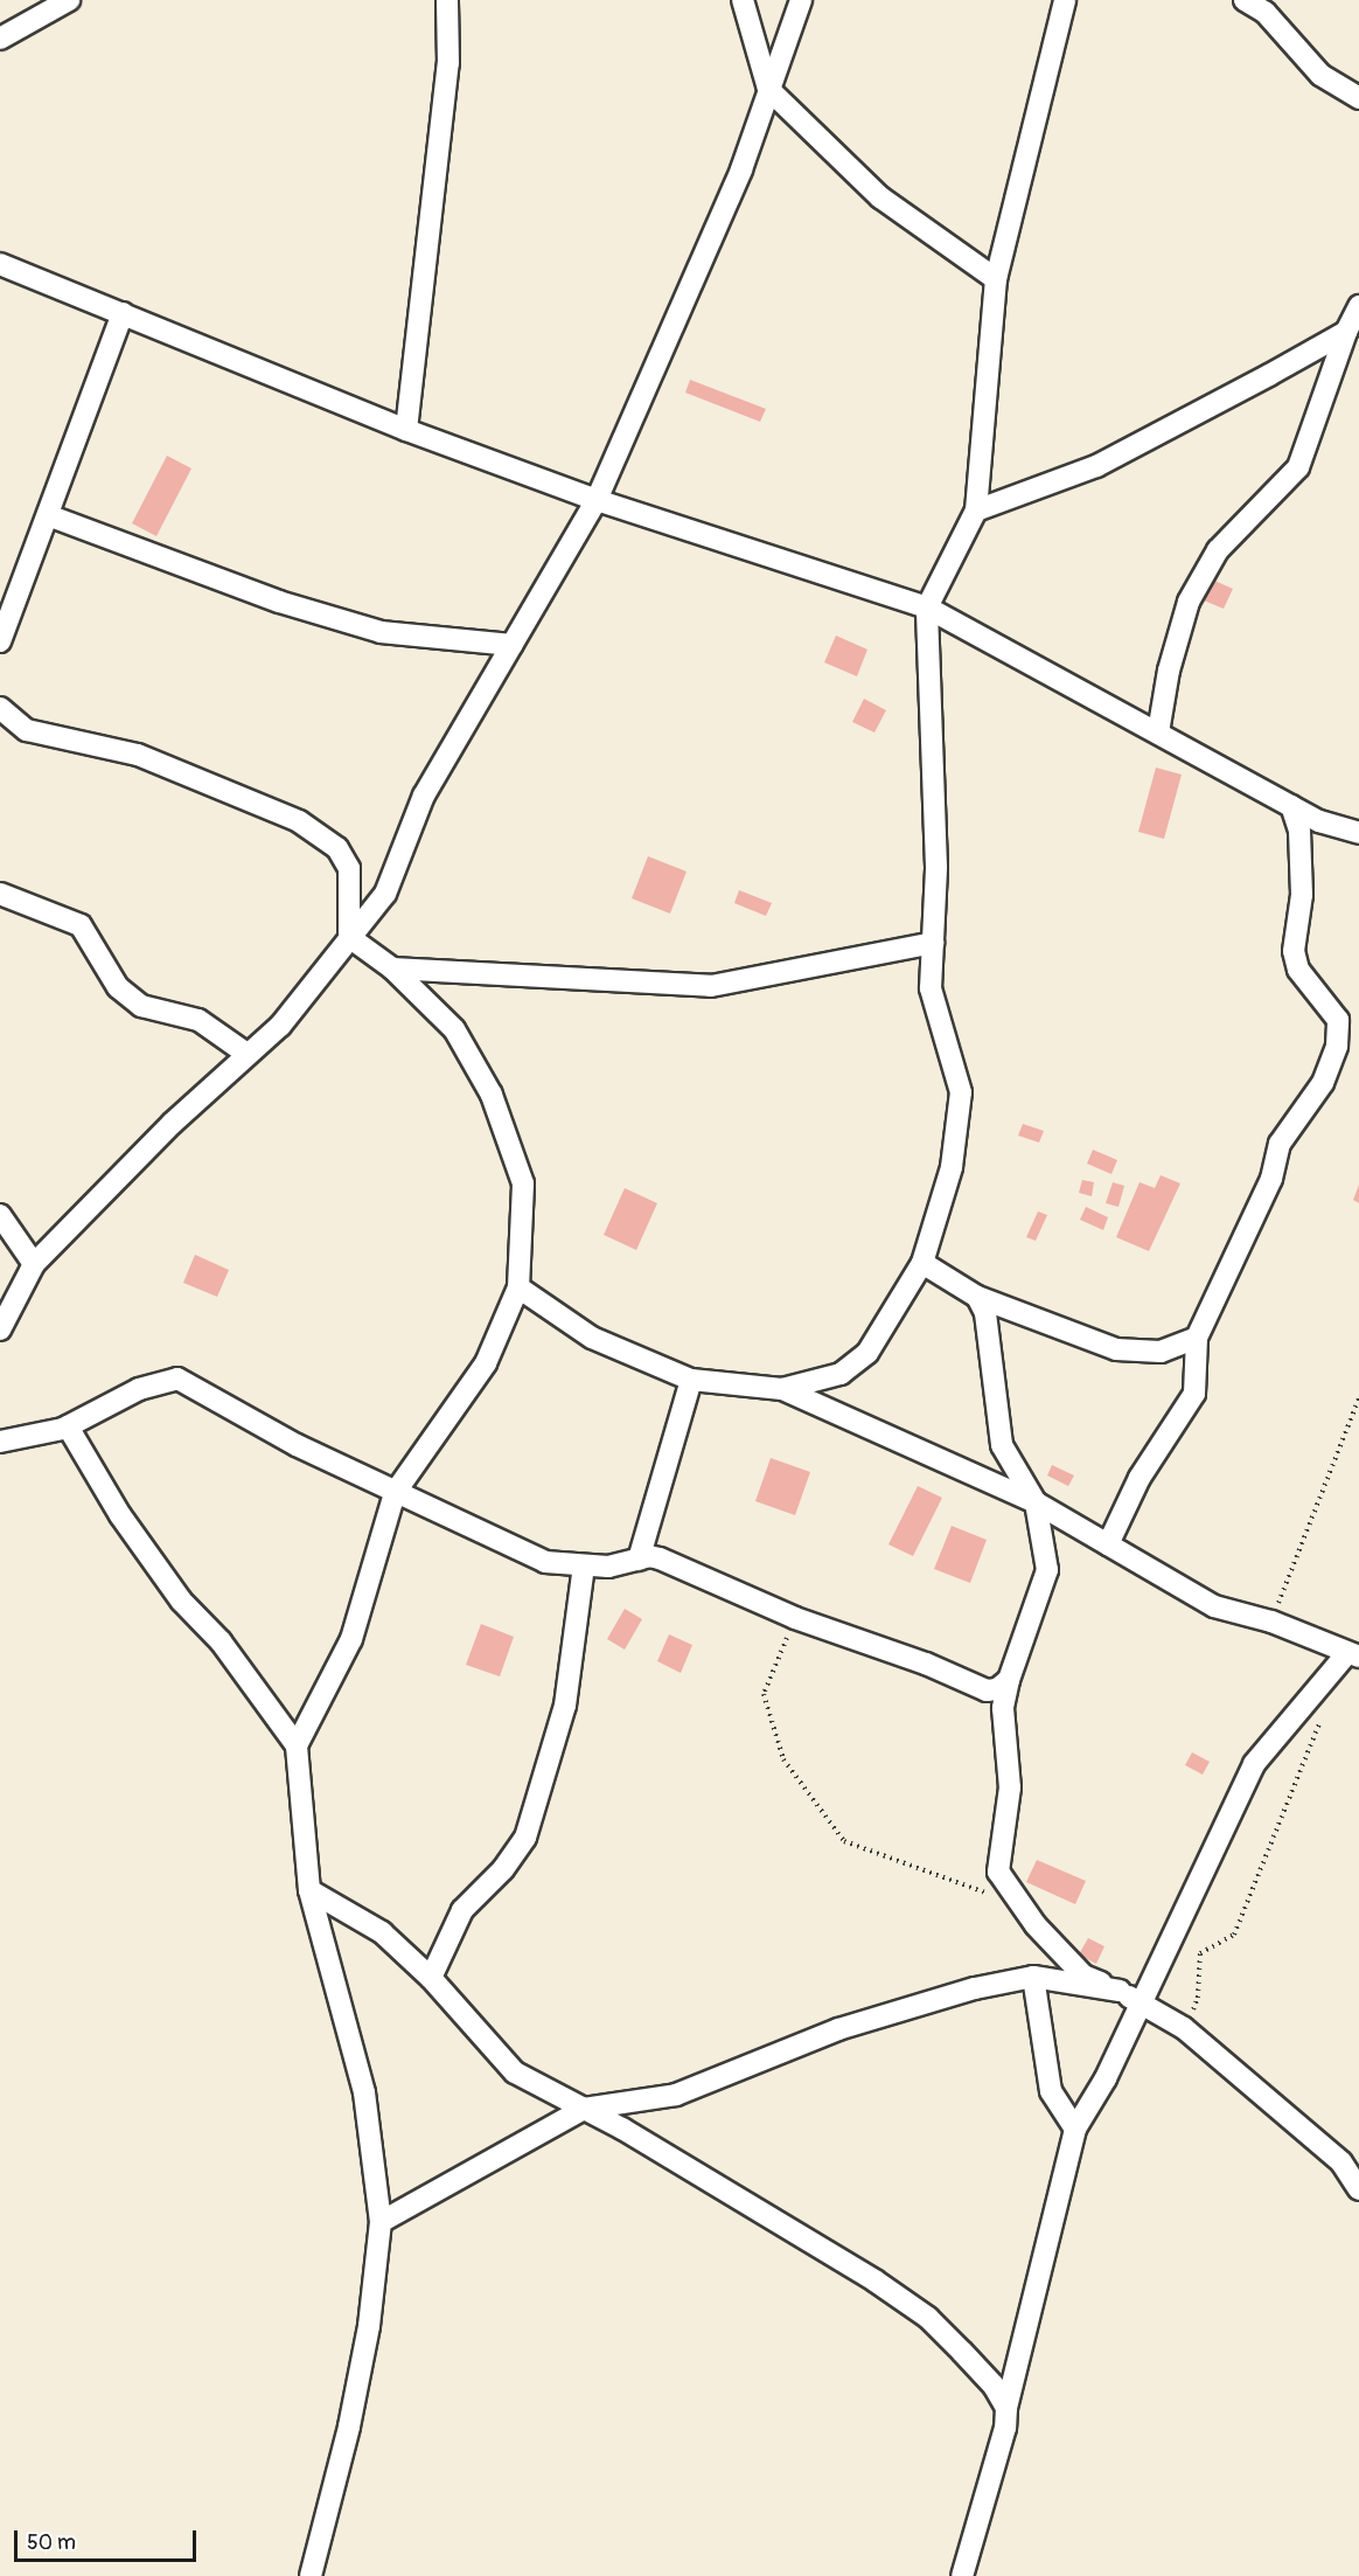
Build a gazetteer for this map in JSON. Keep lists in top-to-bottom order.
{
  "scale_bar": "50 m"
}
